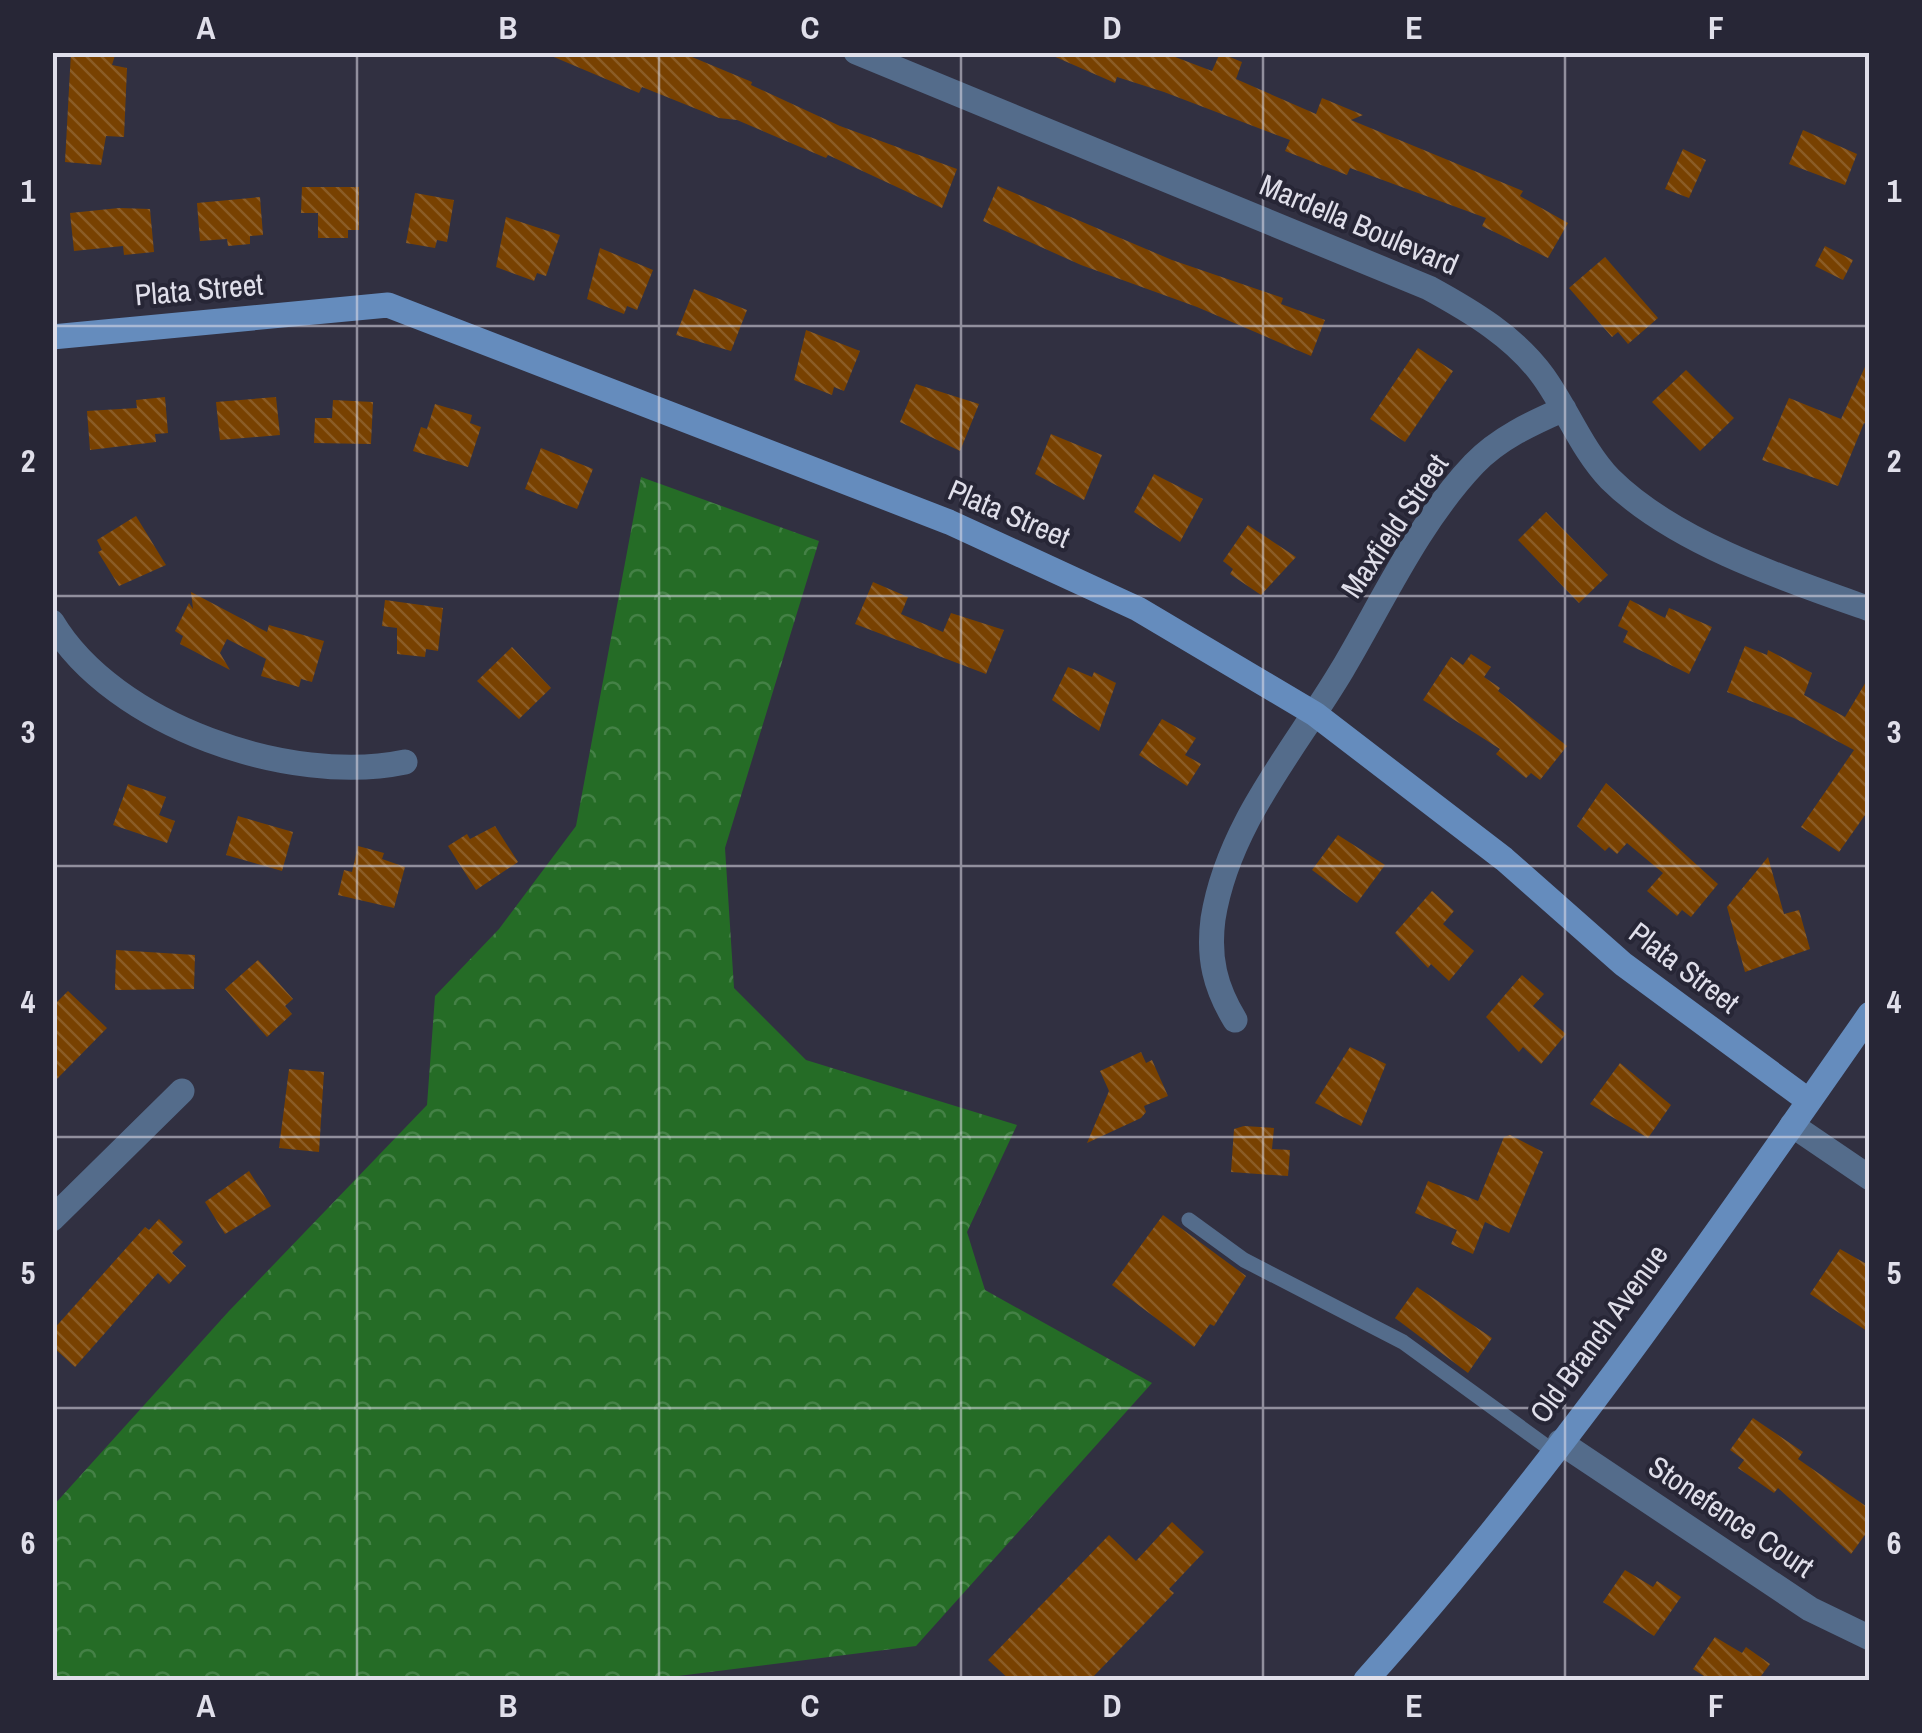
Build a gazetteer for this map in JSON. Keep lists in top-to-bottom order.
{
  "streets": {
    "street": [
      "Mardella Boulevard",
      "Plata Street",
      "Maxfield Street",
      "Old Branch Avenue",
      "Stonefence Court"
    ]
  },
  "crossings": [
    ["Mardella Boulevard", "Maxfield Street"],
    ["Plata Street", "Maxfield Street"],
    ["Plata Street", "Old Branch Avenue"],
    ["Old Branch Avenue", "Stonefence Court"]
  ],
  "grid": {
    "columns": [
      "A",
      "B",
      "C",
      "D",
      "E",
      "F"
    ],
    "rows": [
      "1",
      "2",
      "3",
      "4",
      "5",
      "6"
    ]
  }
}
